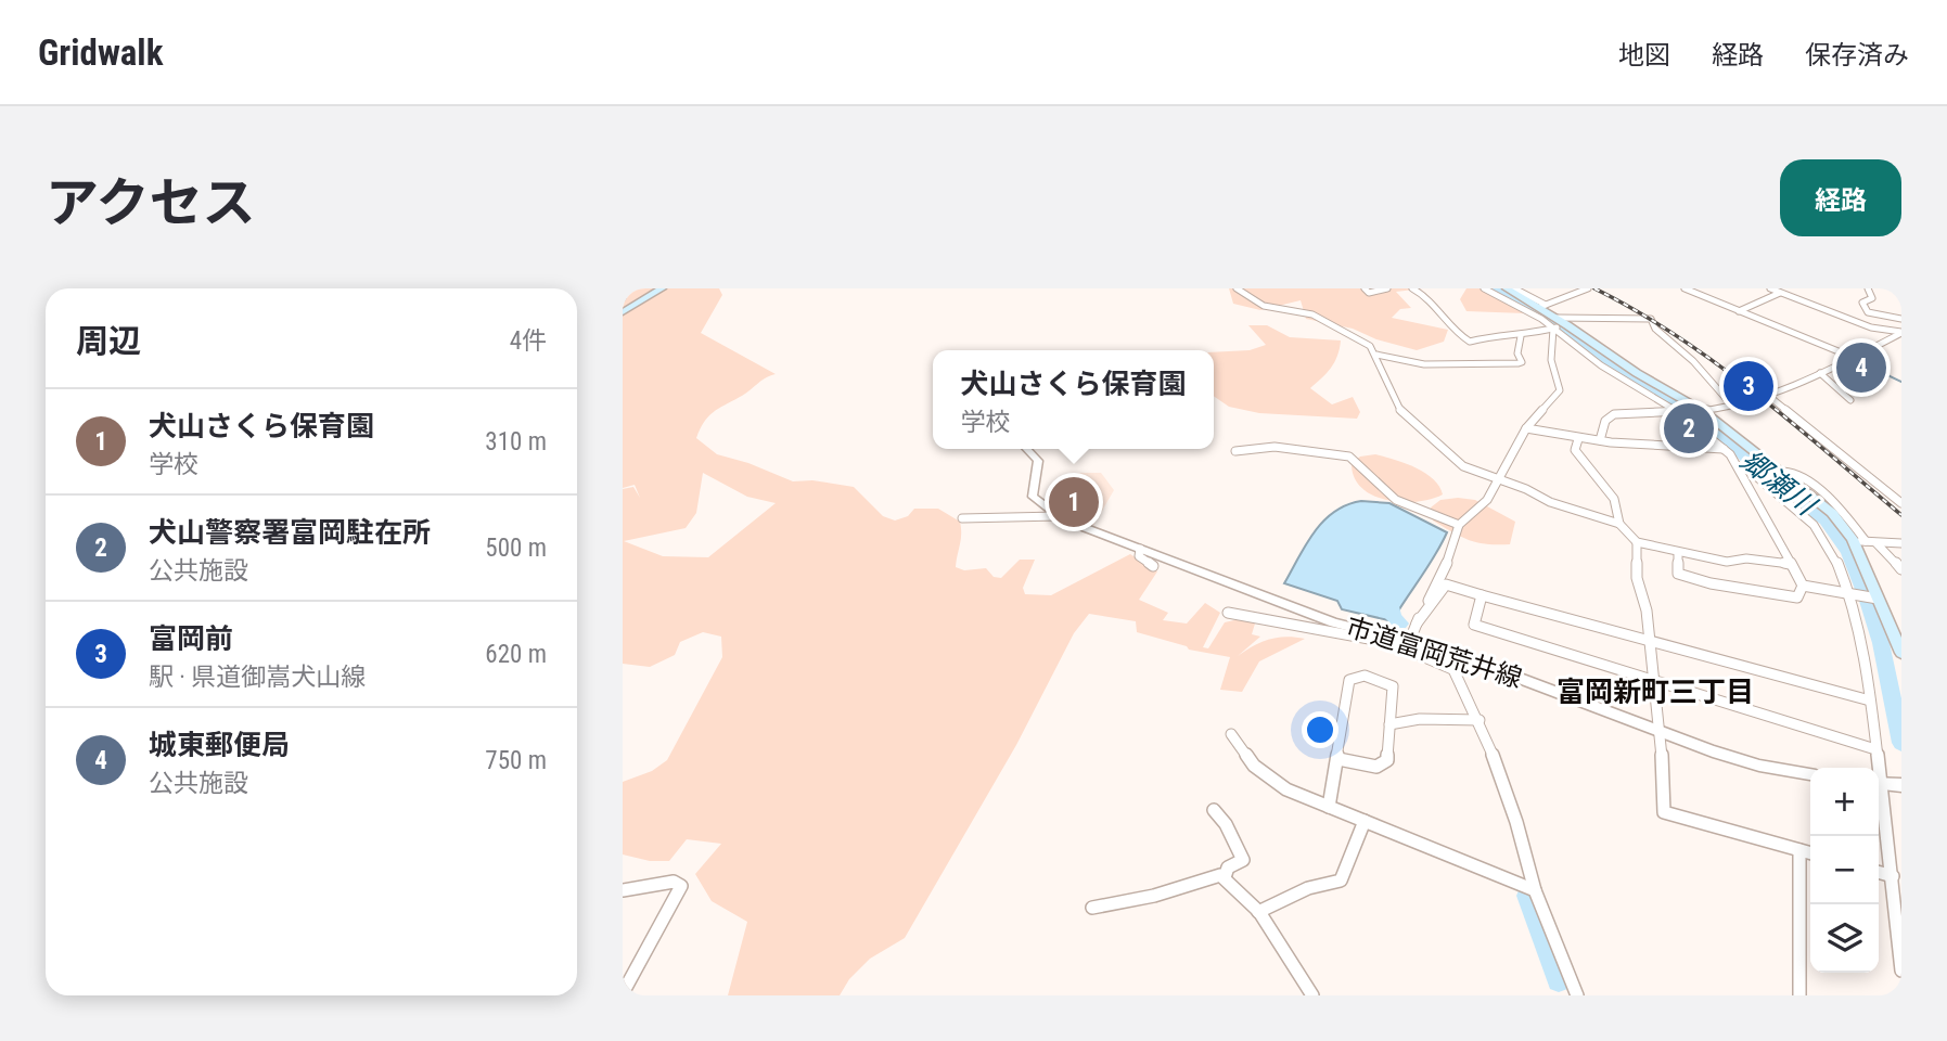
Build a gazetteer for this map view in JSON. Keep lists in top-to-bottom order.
{
  "streets": {
    "street": ["市道富岡荒井線"]
  },
  "districts": ["富岡新町三丁目"],
  "water": ["郷瀬川"],
  "page": {
    "header": "Gridwalk",
    "nav": ["地図", "経路", "保存済み"],
    "title": "アクセス",
    "buttons": "経路",
    "heading": ["周辺", "4件"],
    "pins": [
      "4",
      "3",
      "2",
      "1"
    ],
    "popup": ["犬山さくら保育園", "学校"],
    "list": [
      {
        "mark": "1",
        "name": "犬山さくら保育園",
        "note": "学校",
        "value": "310 m"
      },
      {
        "mark": "2",
        "name": "犬山警察署富岡駐在所",
        "note": "公共施設",
        "value": "500 m"
      },
      {
        "mark": "3",
        "name": "富岡前",
        "note": "駅 · 県道御嵩犬山線",
        "value": "620 m"
      },
      {
        "mark": "4",
        "name": "城東郵便局",
        "note": "公共施設",
        "value": "750 m"
      }
    ],
    "map_buttons": ["+", "−"]
  }
}
